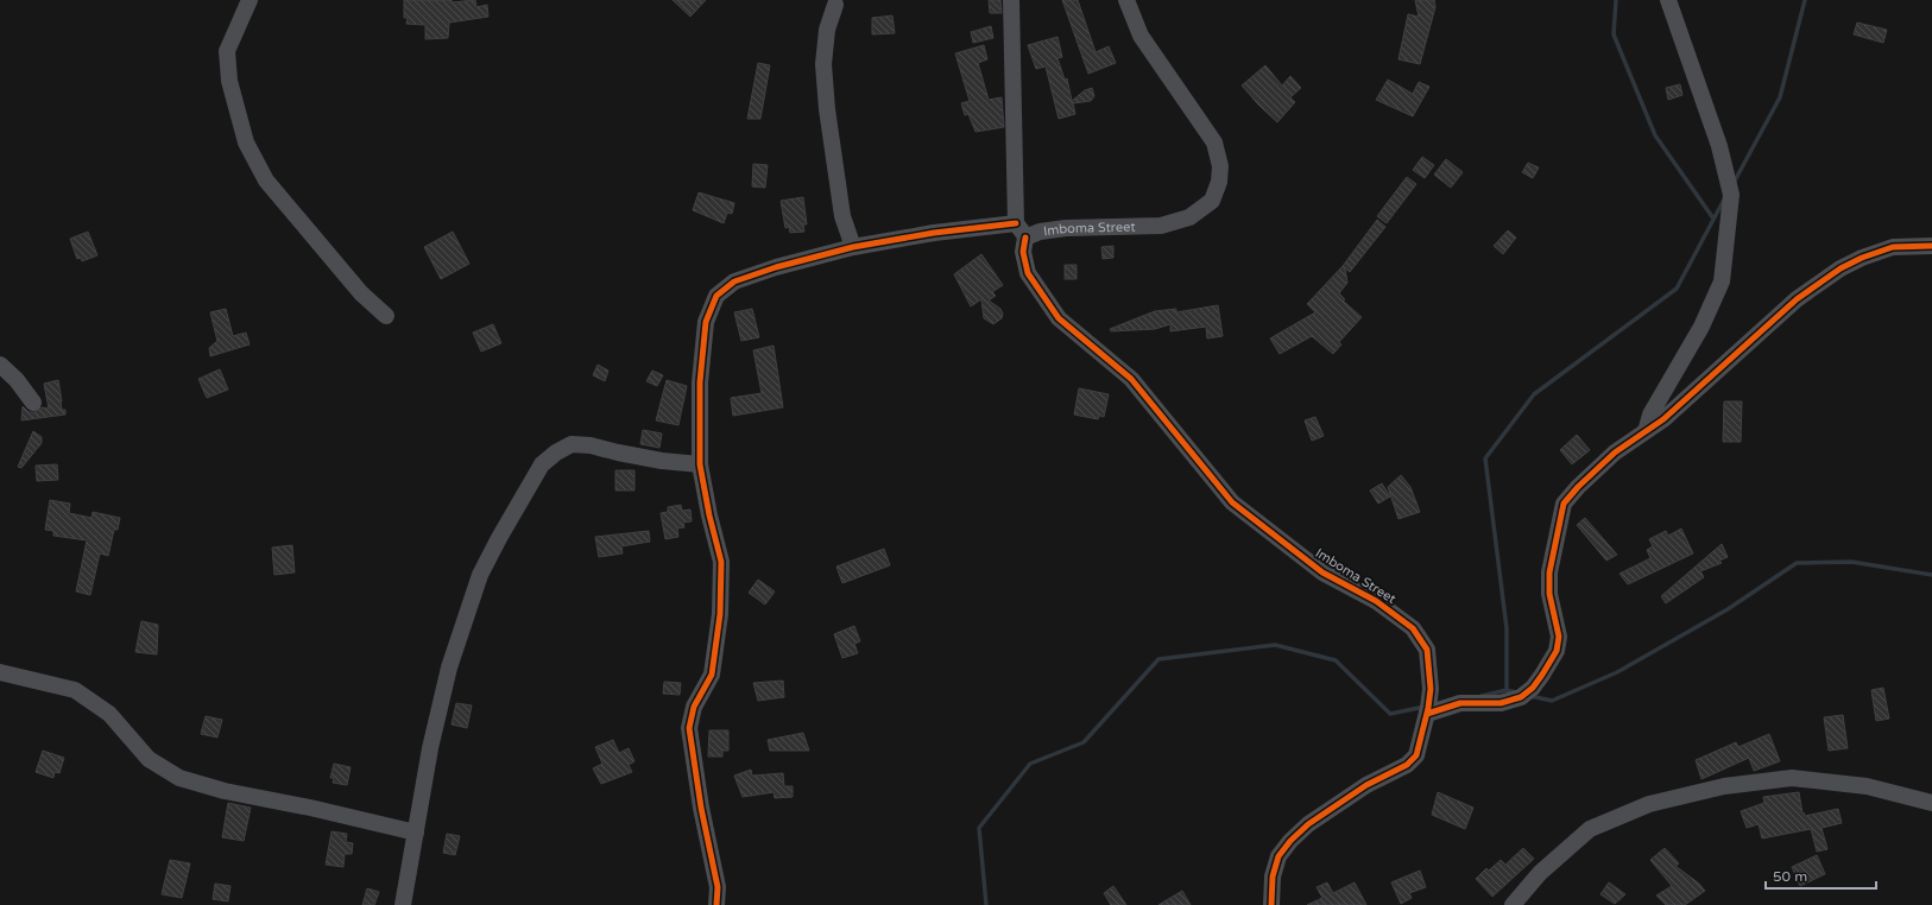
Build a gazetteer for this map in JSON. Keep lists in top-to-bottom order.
{
  "streets": {
    "street": ["Imboma Street"]
  },
  "scale_bar": "50 m"
}
